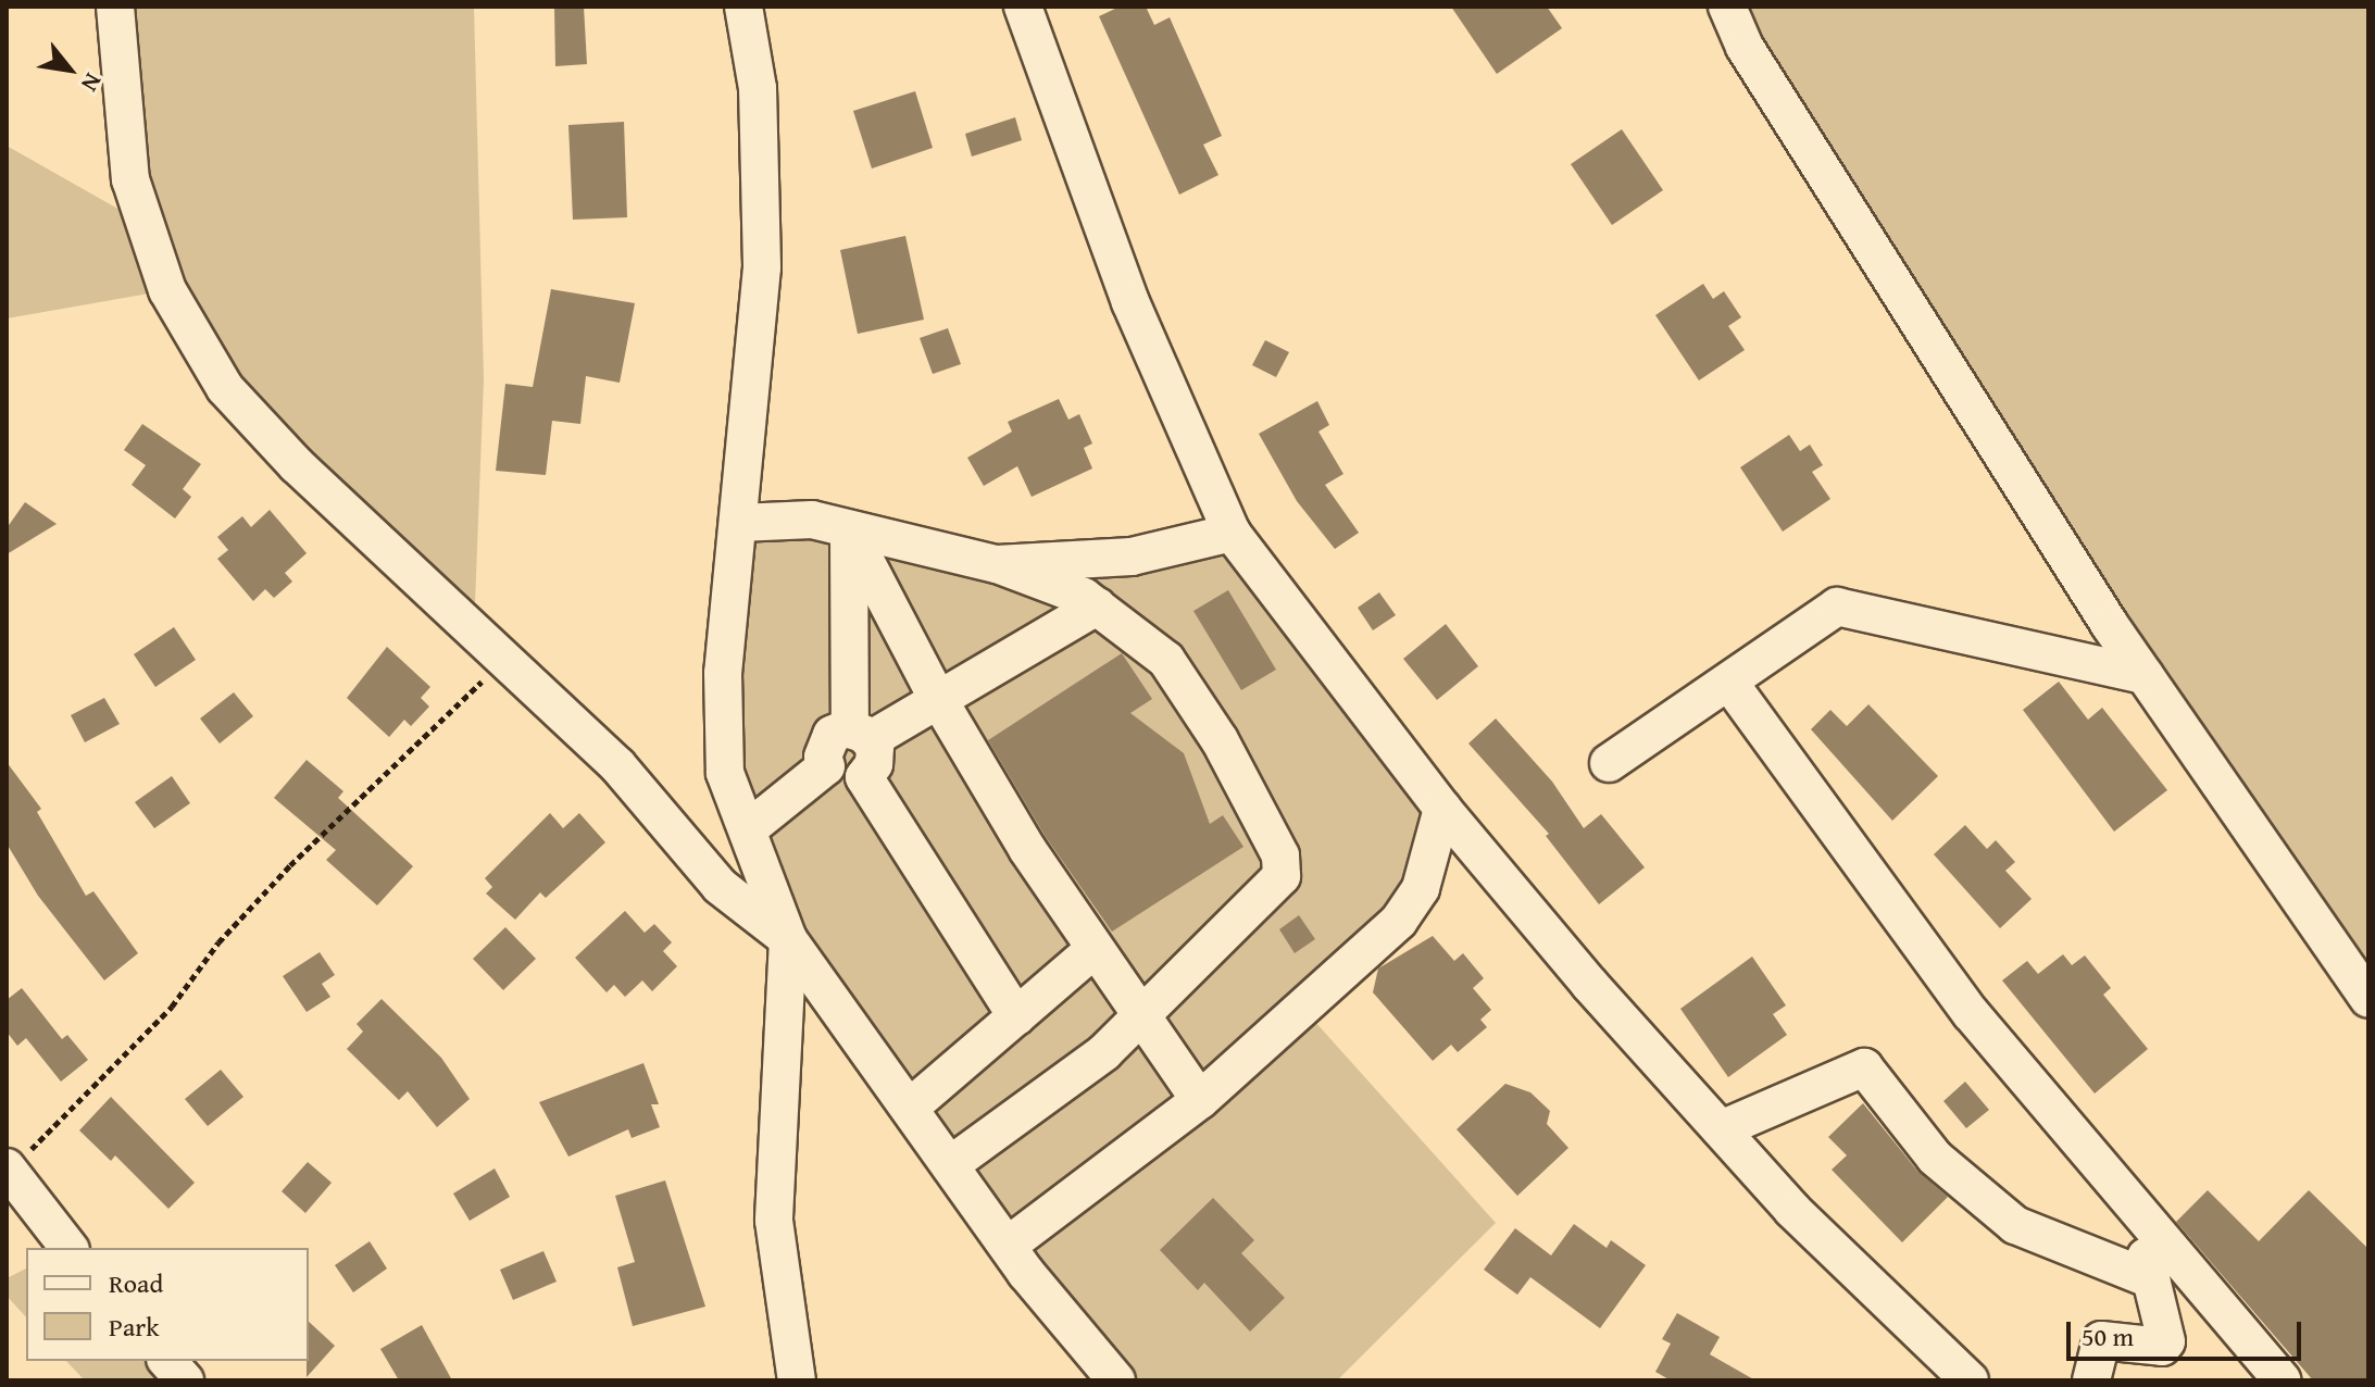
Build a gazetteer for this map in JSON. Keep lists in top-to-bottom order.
{
  "legend": ["Road", "Park"],
  "scale_bar": "50 m",
  "north": "bottom right"
}
